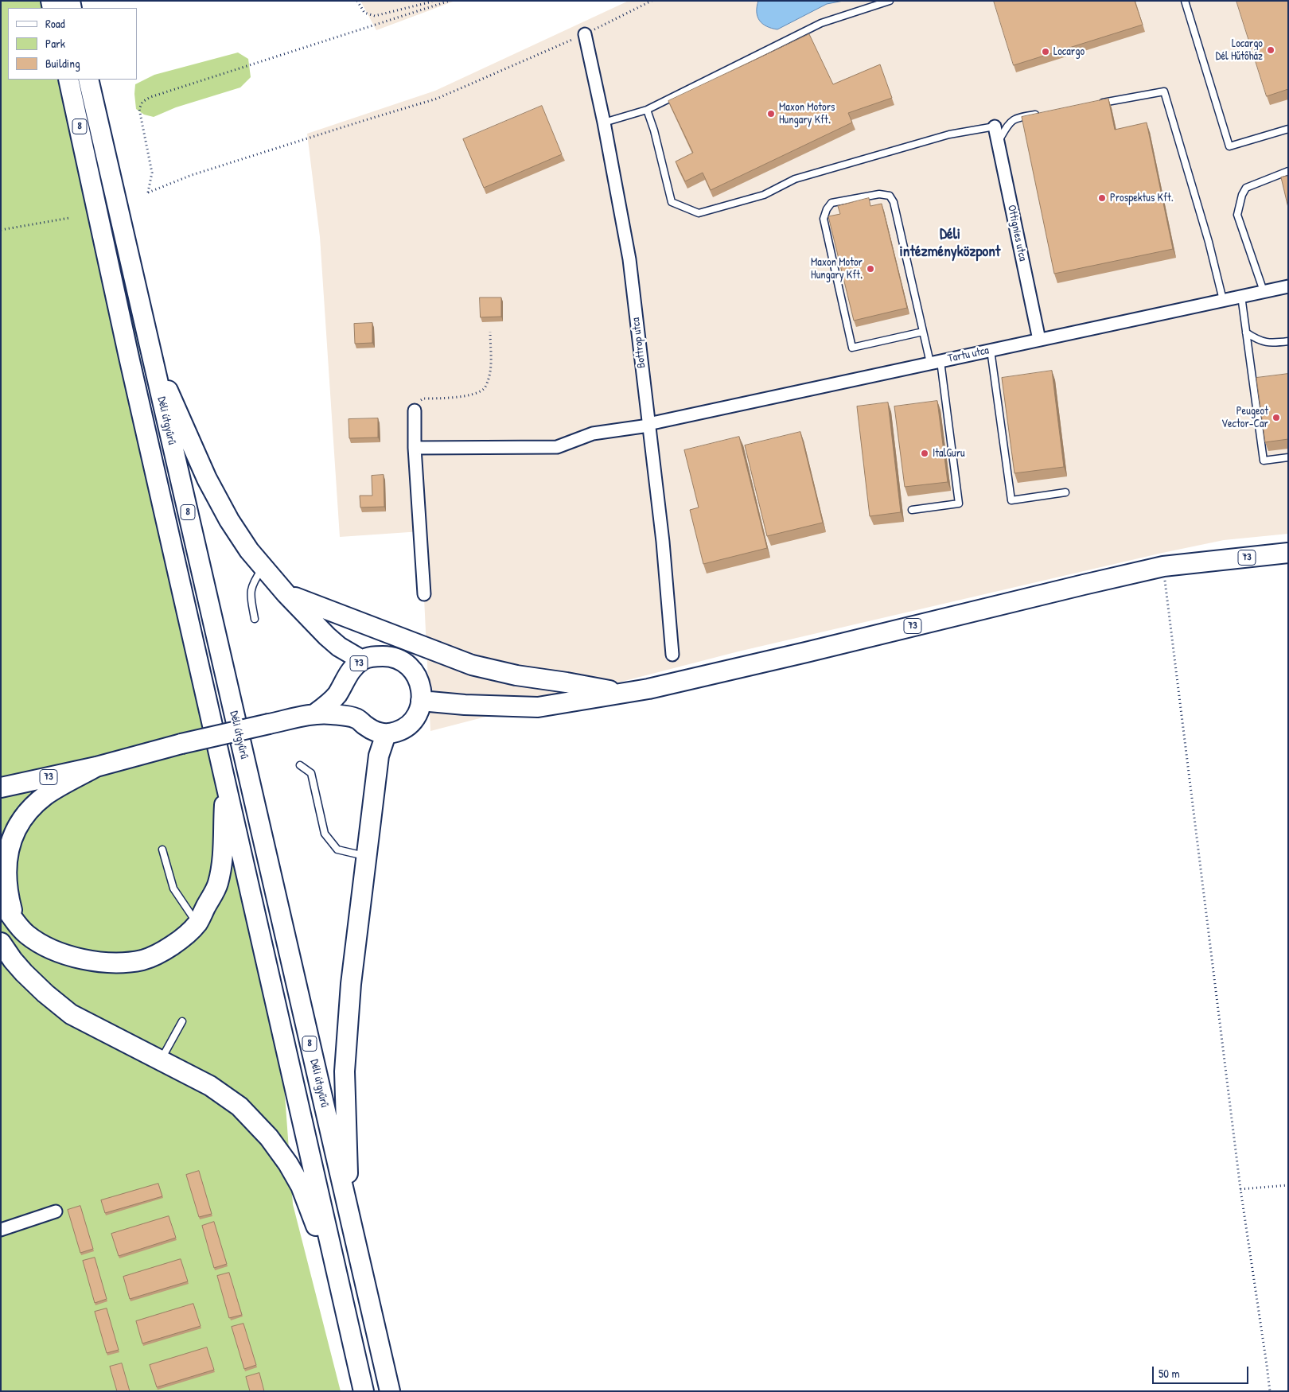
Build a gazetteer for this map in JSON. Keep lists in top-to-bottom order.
{
  "streets": {
    "main road": ["8", "Déli útgyűrű", "73"],
    "street": ["Ottignies utca", "Bottrop utca", "Tartu utca"]
  },
  "crossings": [
    ["Ottignies utca", "Tartu utca"],
    ["Bottrop utca", "Tartu utca"]
  ],
  "districts": ["Déli intézményközpont"],
  "places": [
    "Locargo Dél Hűtőház",
    "Locargo",
    "Maxon Motors Hungary Kft.",
    "Prospektus Kft.",
    "Maxon Motor Hungary Kft.",
    "Peugeot Vector-Car",
    "ItalGuru"
  ],
  "legend": ["Road", "Park", "Building"],
  "scale_bar": "50 m"
}
